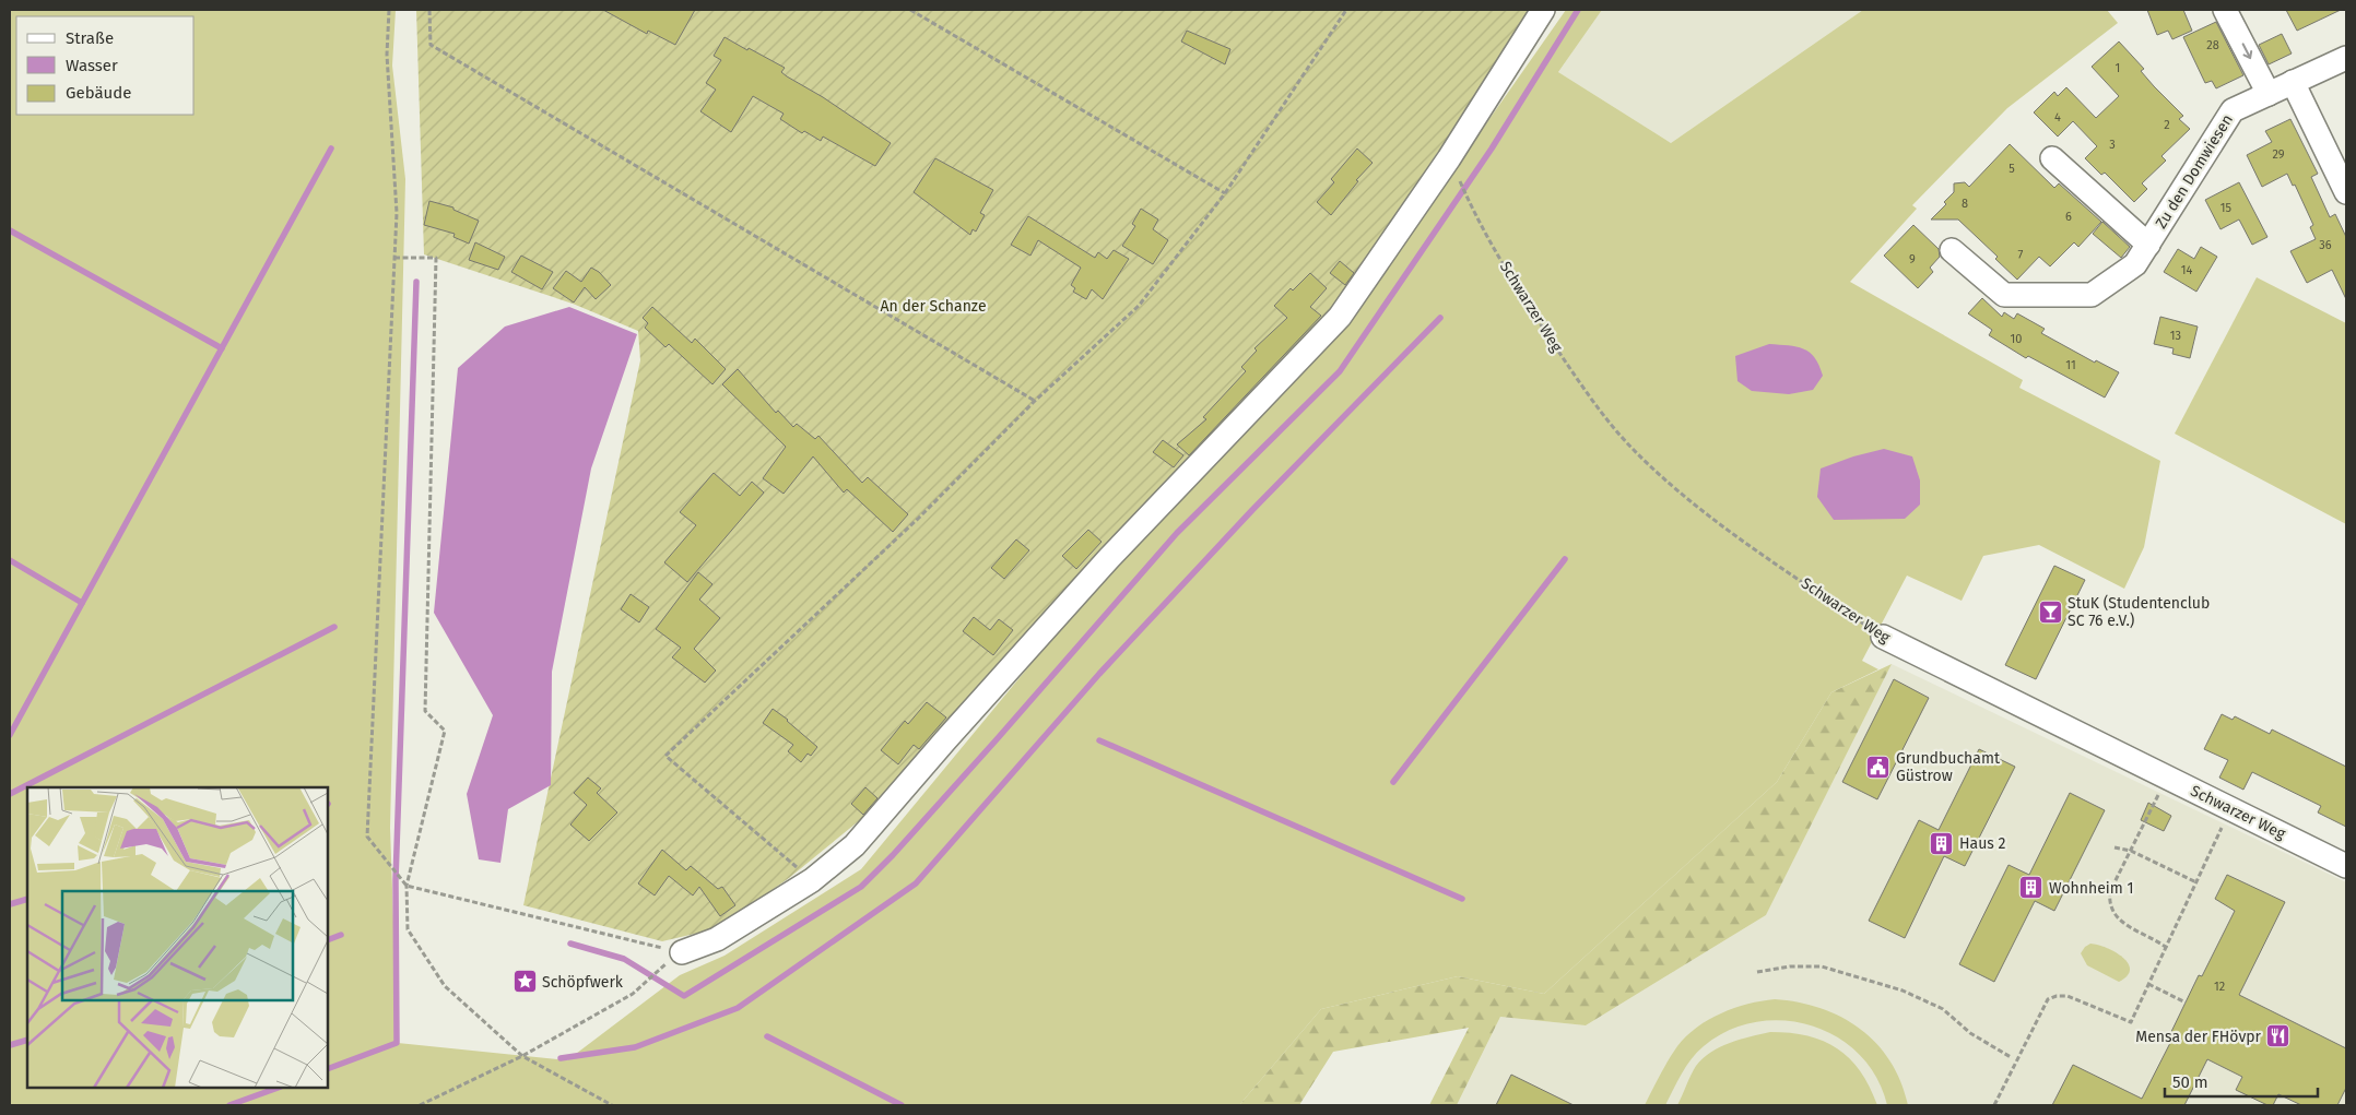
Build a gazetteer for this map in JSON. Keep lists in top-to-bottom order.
{
  "streets": {
    "street": ["Zu den Domwiesen", "Schwarzer Weg"]
  },
  "parks": ["An der Schanze"],
  "places": {
    "bar": ["StuK (Studentenclub SC 76 e.V.)"],
    "public building": ["Grundbuchamt Güstrow"],
    "building": ["Haus 2", "Wohnheim 1"],
    "place": ["Schöpfwerk"],
    "restaurant": ["Mensa der FHövpr"]
  },
  "house_numbers": [
    "28",
    "1",
    "4",
    "2",
    "3",
    "29",
    "5",
    "8",
    "15",
    "6",
    "36",
    "7",
    "9",
    "14",
    "13",
    "10",
    "11",
    "12"
  ],
  "legend": ["Straße", "Wasser", "Gebäude"],
  "scale_bar": "50 m"
}
